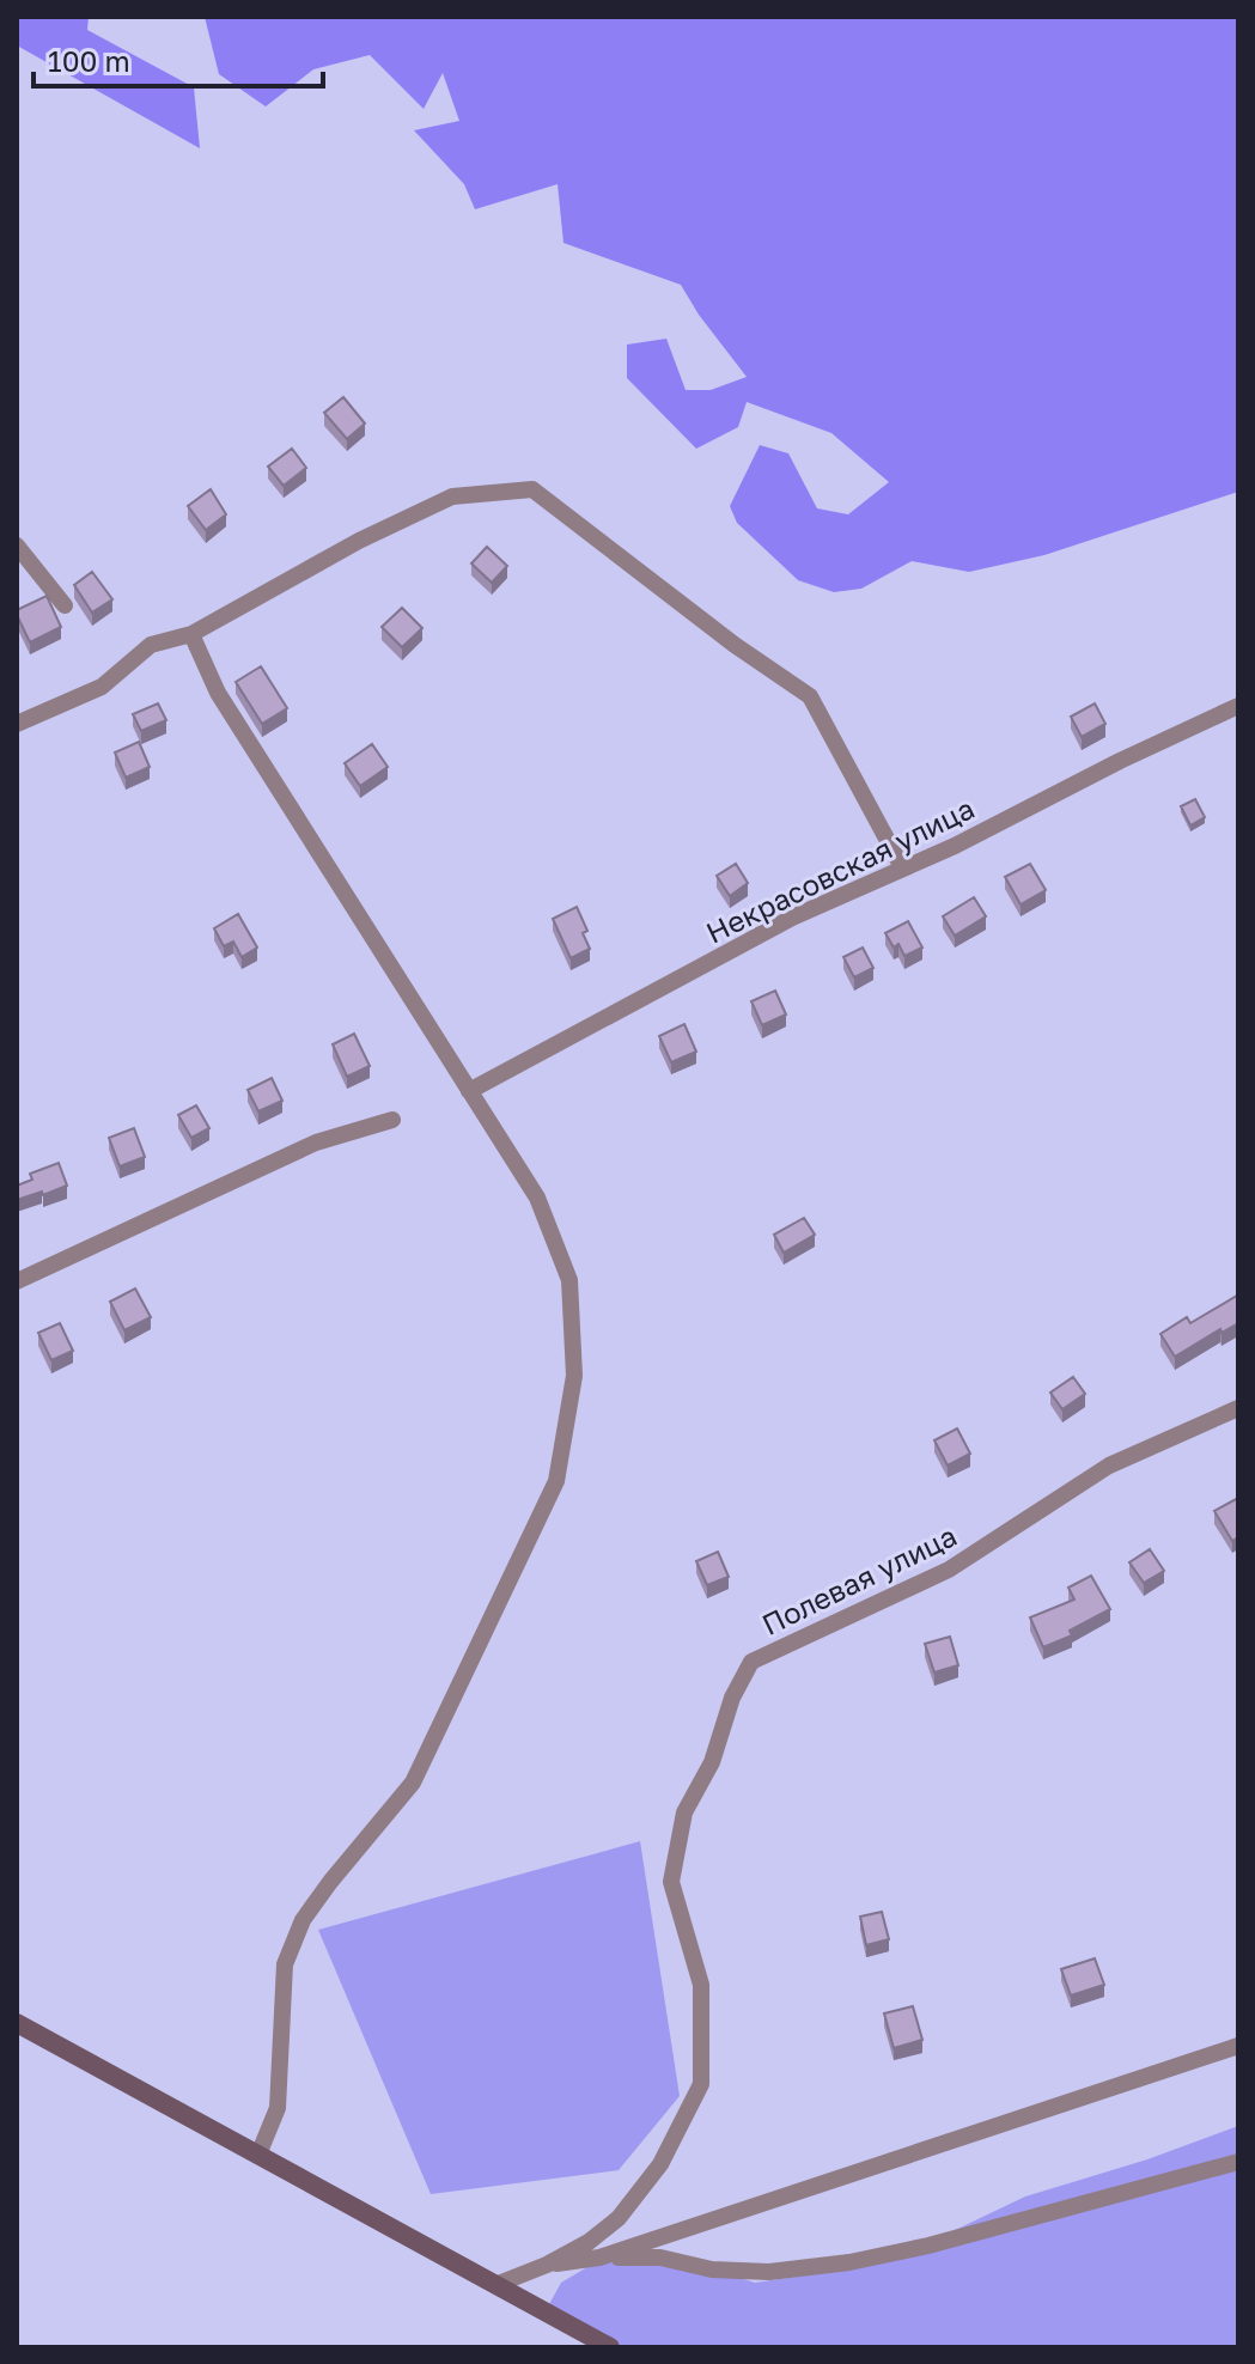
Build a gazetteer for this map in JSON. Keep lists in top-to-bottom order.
{
  "streets": {
    "street": ["Некрасовская улица", "Полевая улица"]
  },
  "scale_bar": "100 m"
}
